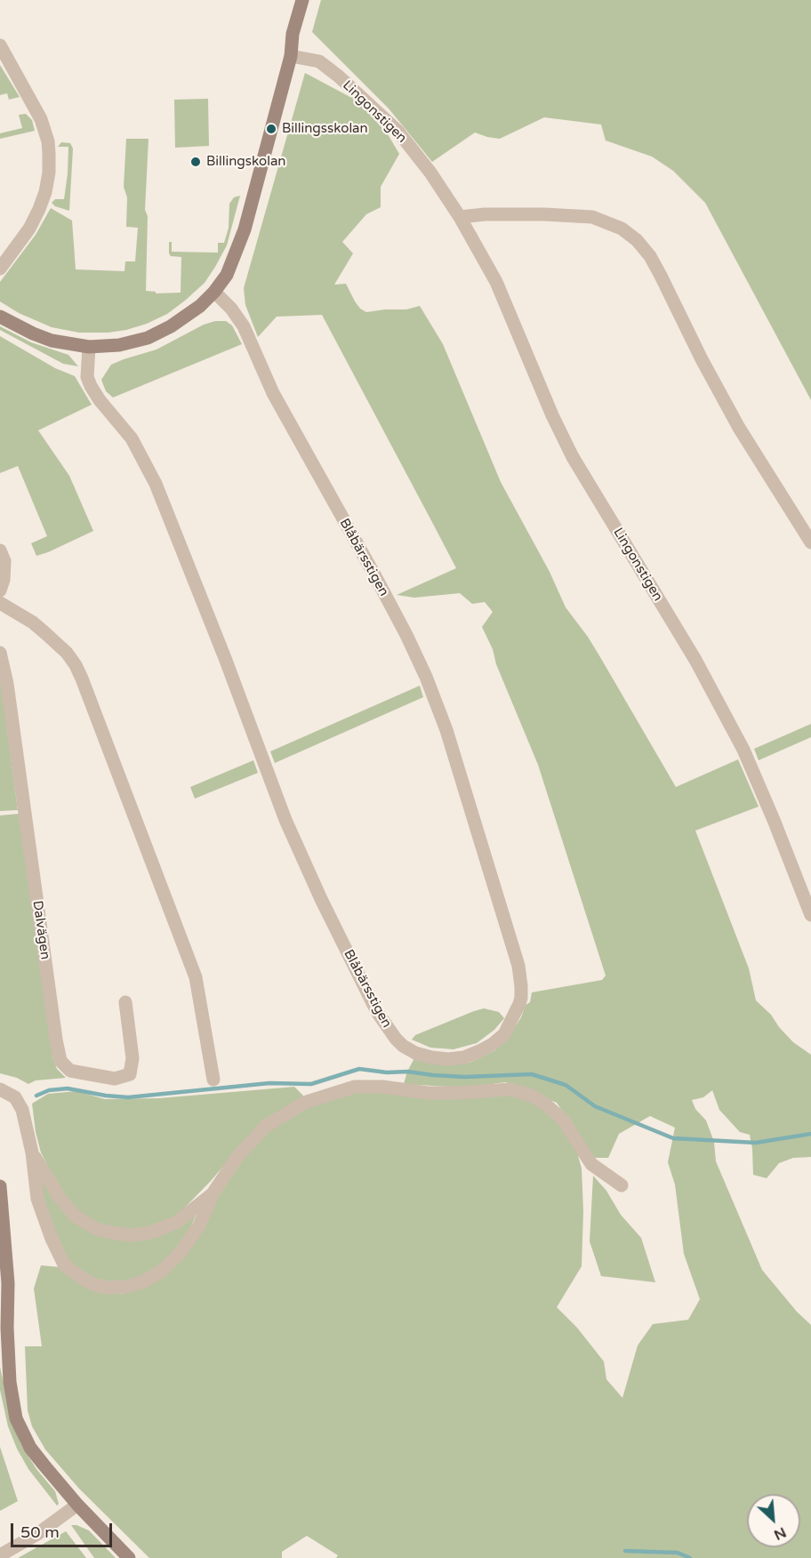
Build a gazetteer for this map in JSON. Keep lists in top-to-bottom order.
{
  "streets": {
    "street": ["Lingonstigen", "Blåbärsstigen", "Dalvägen"]
  },
  "places": ["Billingsskolan", "Billingskolan"],
  "scale_bar": "50 m",
  "north": "bottom right"
}
